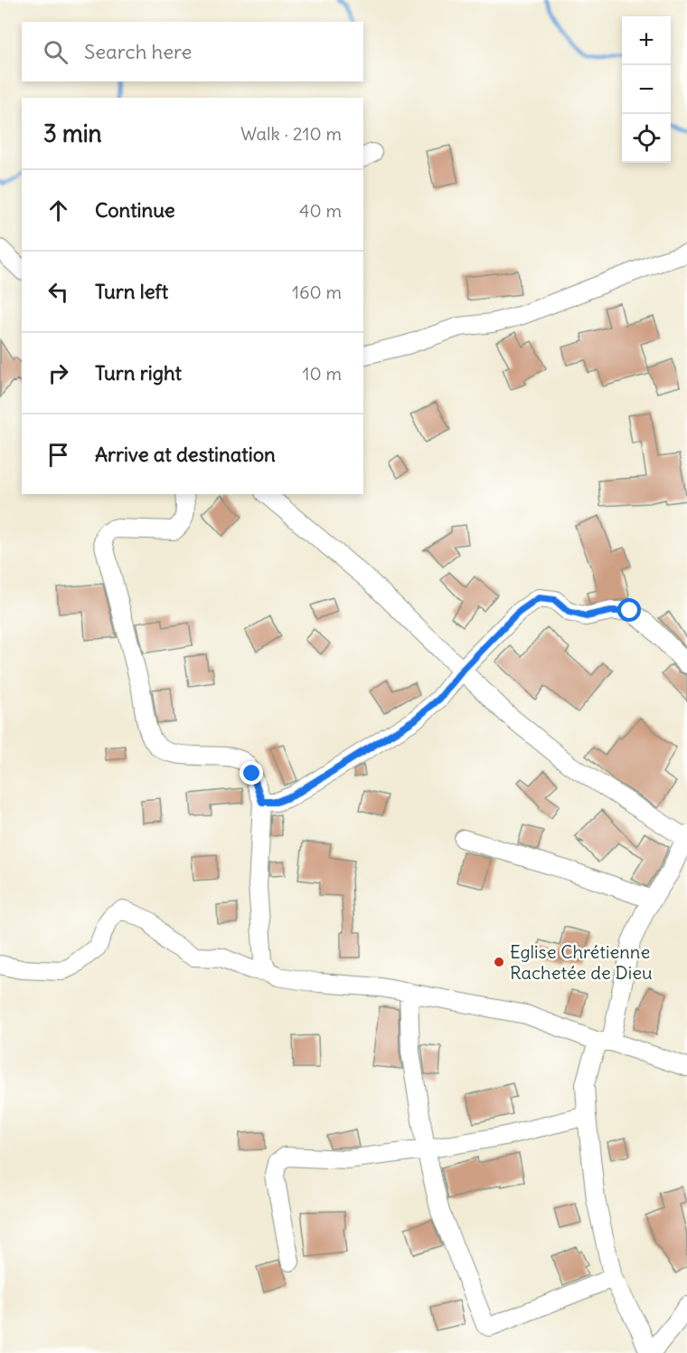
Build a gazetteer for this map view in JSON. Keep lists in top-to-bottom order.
{
  "places": ["Eglise Chrétienne Rachetée de Dieu"],
  "page": {
    "map_buttons": ["+", "−"],
    "search": "Search here",
    "heading": ["3 min", "Walk · 210 m"],
    "list": [
      ["Continue", "40 m"],
      ["Turn left", "160 m"],
      ["Turn right", "10 m"],
      "Arrive at destination"
    ]
  }
}
